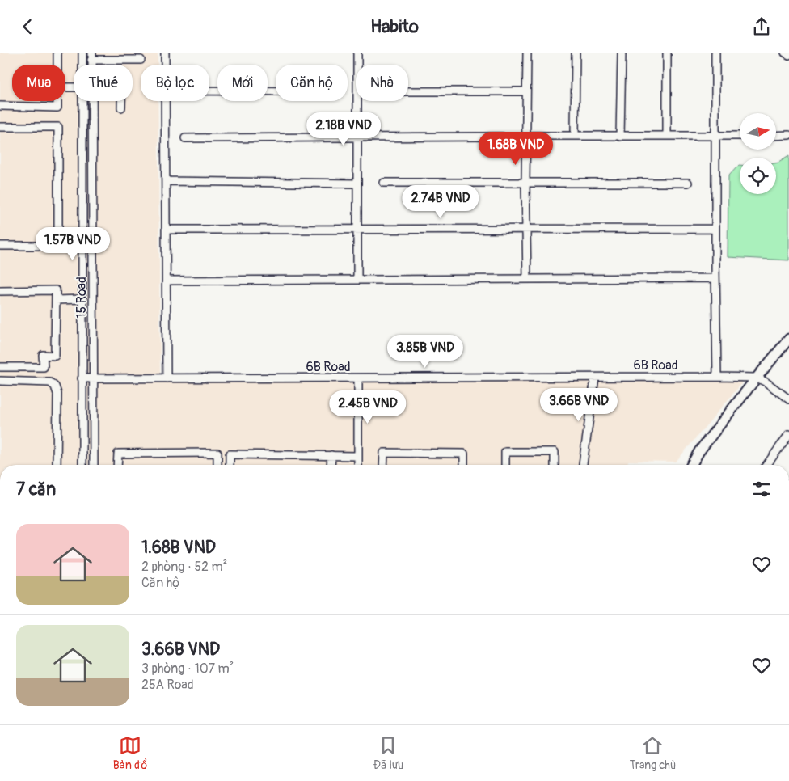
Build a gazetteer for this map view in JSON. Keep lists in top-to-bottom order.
{
  "streets": {
    "street": ["15 Road", "6B Road"]
  },
  "crossings": [
    ["15 Road", "6B Road"]
  ],
  "north": "right",
  "page": {
    "header": "Habito",
    "chip": [
      "Mua",
      "Thuê",
      "Bộ lọc",
      "Mới",
      "Căn hộ",
      "Nhà"
    ],
    "price": [
      "2.18B VND",
      "1.68B VND",
      "2.74B VND",
      "1.57B VND",
      "3.85B VND",
      "3.66B VND",
      "2.45B VND"
    ],
    "heading": "7 căn",
    "list": [
      {
        "name": "1.68B VND",
        "note": "2 phòng · 52 m² · Căn hộ"
      },
      {
        "name": "3.66B VND",
        "note": "3 phòng · 107 m² · 25A Road"
      }
    ],
    "tabs": ["Bản đồ", "Đã lưu", "Trang chủ"]
  }
}
